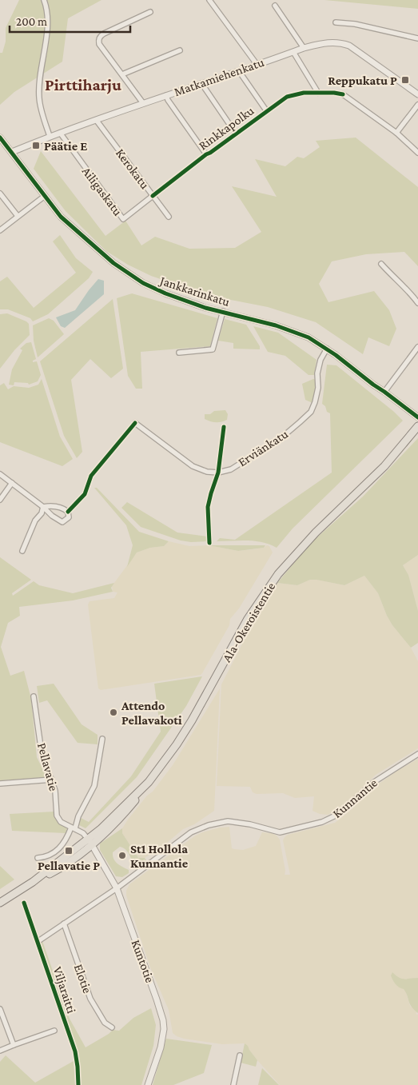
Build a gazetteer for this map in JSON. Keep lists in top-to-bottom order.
{
  "streets": {
    "main road": ["Ala-Okeroistentie"],
    "street": [
      "Matkamiehenkatu",
      "Kerokatu",
      "Ailigaskatu",
      "Jankkarinkatu",
      "Erviänkatu",
      "Pellavatie",
      "Kunnantie",
      "Kuntotie",
      "Elotie"
    ],
    "cycle path": ["Rinkkapolku", "Viljaraitti"]
  },
  "crossings": [
    ["Matkamiehenkatu", "Kerokatu"],
    ["Matkamiehenkatu", "Ailigaskatu"],
    ["Matkamiehenkatu", "Jankkarinkatu"],
    ["Kerokatu", "Ailigaskatu"],
    ["Jankkarinkatu", "Erviänkatu"],
    ["Ala-Okeroistentie", "Pellavatie"],
    ["Ala-Okeroistentie", "Kuntotie"],
    ["Pellavatie", "Kuntotie"],
    ["Kunnantie", "Kuntotie"],
    ["Kunnantie", "Elotie"]
  ],
  "districts": ["Pirttiharju"],
  "places": {
    "transit": ["Reppukatu P", "Päätie E", "Pellavatie P"],
    "other": ["Attendo Pellavakoti", "St1 Hollola Kunnantie"]
  },
  "scale_bar": "200 m"
}
